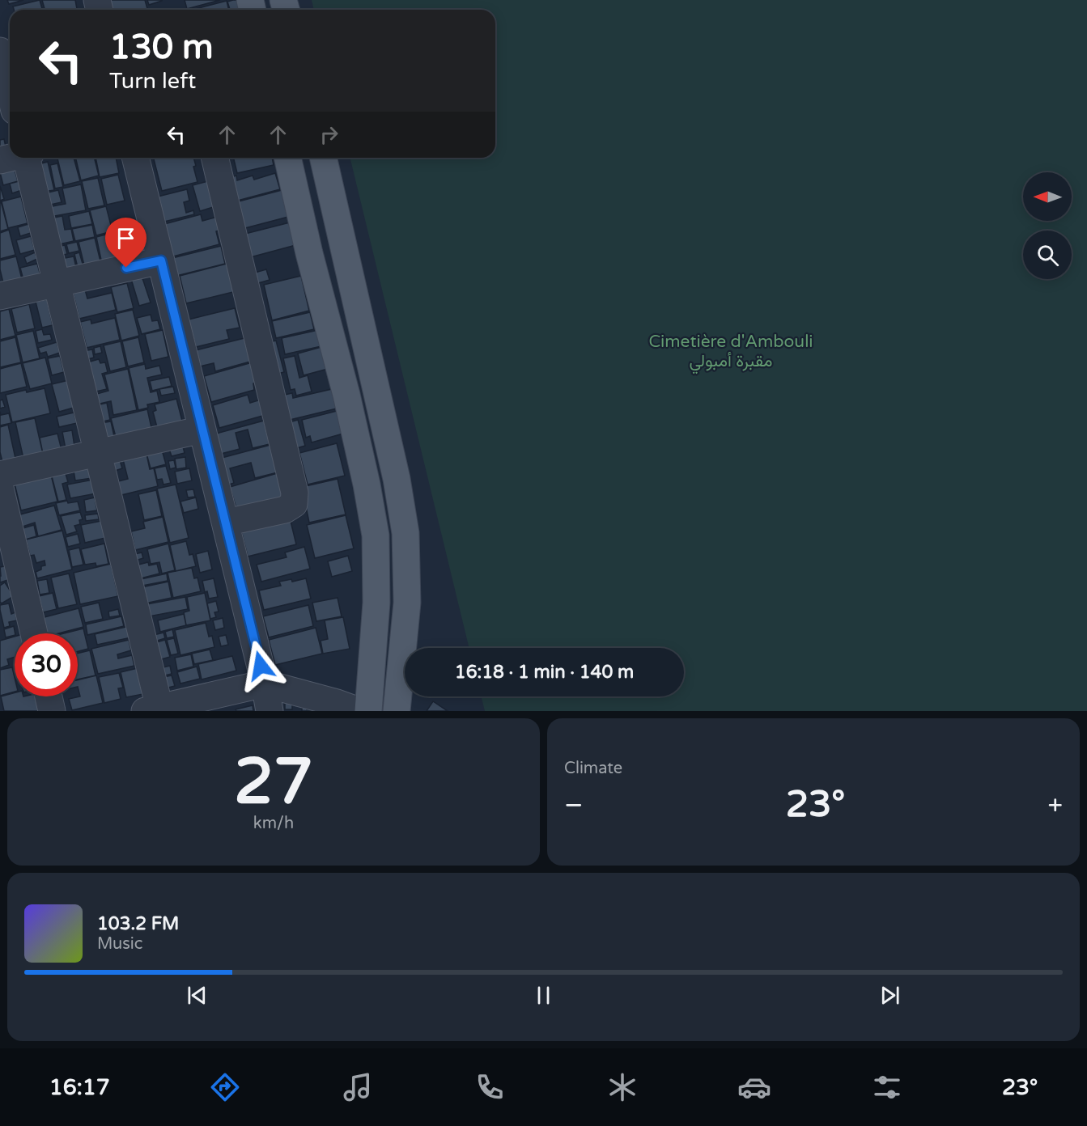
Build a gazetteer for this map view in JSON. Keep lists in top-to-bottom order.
{
  "parks": ["Cimetière d'Ambouli مقبرة أمبولي"],
  "north": "left",
  "page": {
    "turn": ["130 m", "Turn left"],
    "limit": "30",
    "trip": "16:18 · 1 min · 140 m",
    "tile": [
      ["27", "km/h"],
      "Climate"
    ],
    "heat": ["−", "23°", "+"],
    "song": ["103.2 FM", "Music"],
    "tabs": ["16:17", "23°"]
  }
}
